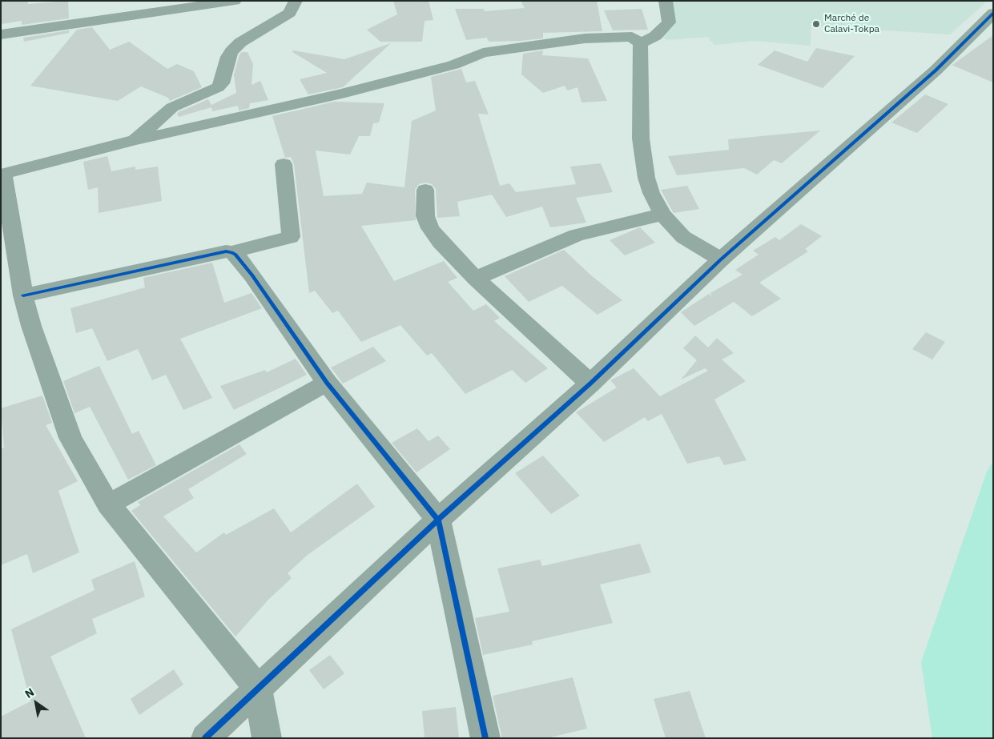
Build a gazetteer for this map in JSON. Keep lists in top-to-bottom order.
{
  "places": ["Marché de Calavi-Tokpa"],
  "north": "top left"
}
